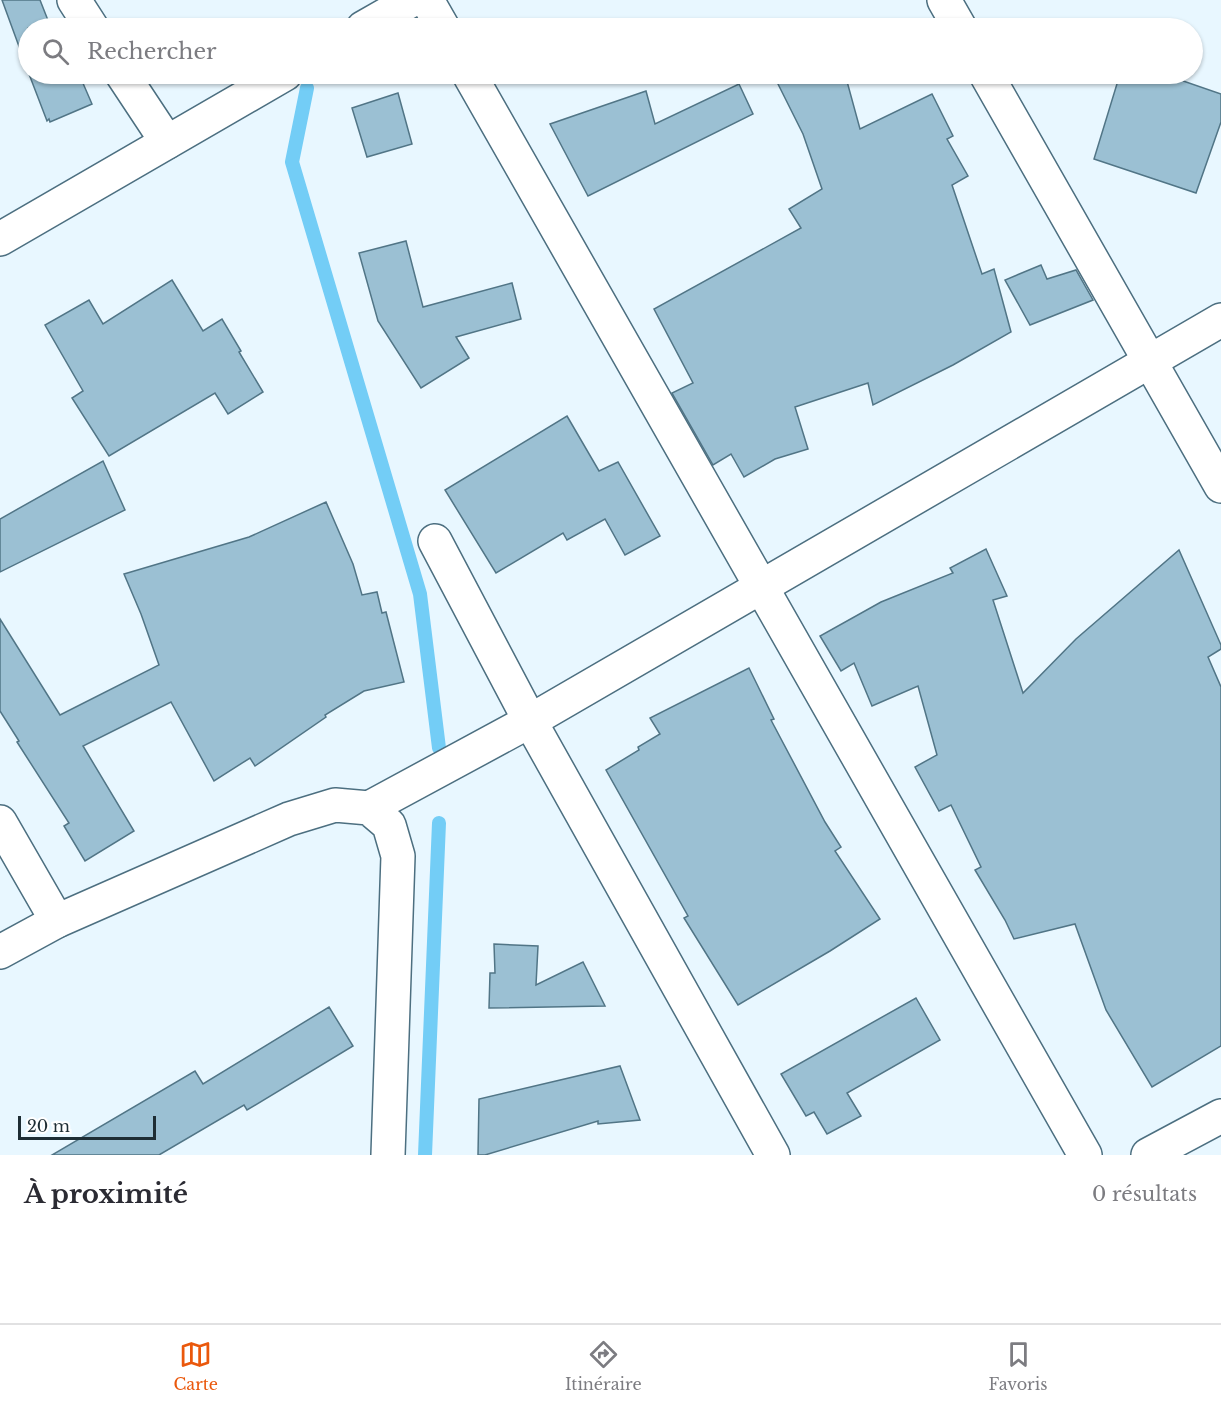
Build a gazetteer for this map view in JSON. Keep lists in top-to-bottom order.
{
  "scale_bar": "20 m",
  "page": {
    "search": "Rechercher",
    "scale": "20 m",
    "heading": ["À proximité", "0 résultats"],
    "nav": ["Carte", "Itinéraire", "Favoris"]
  }
}
